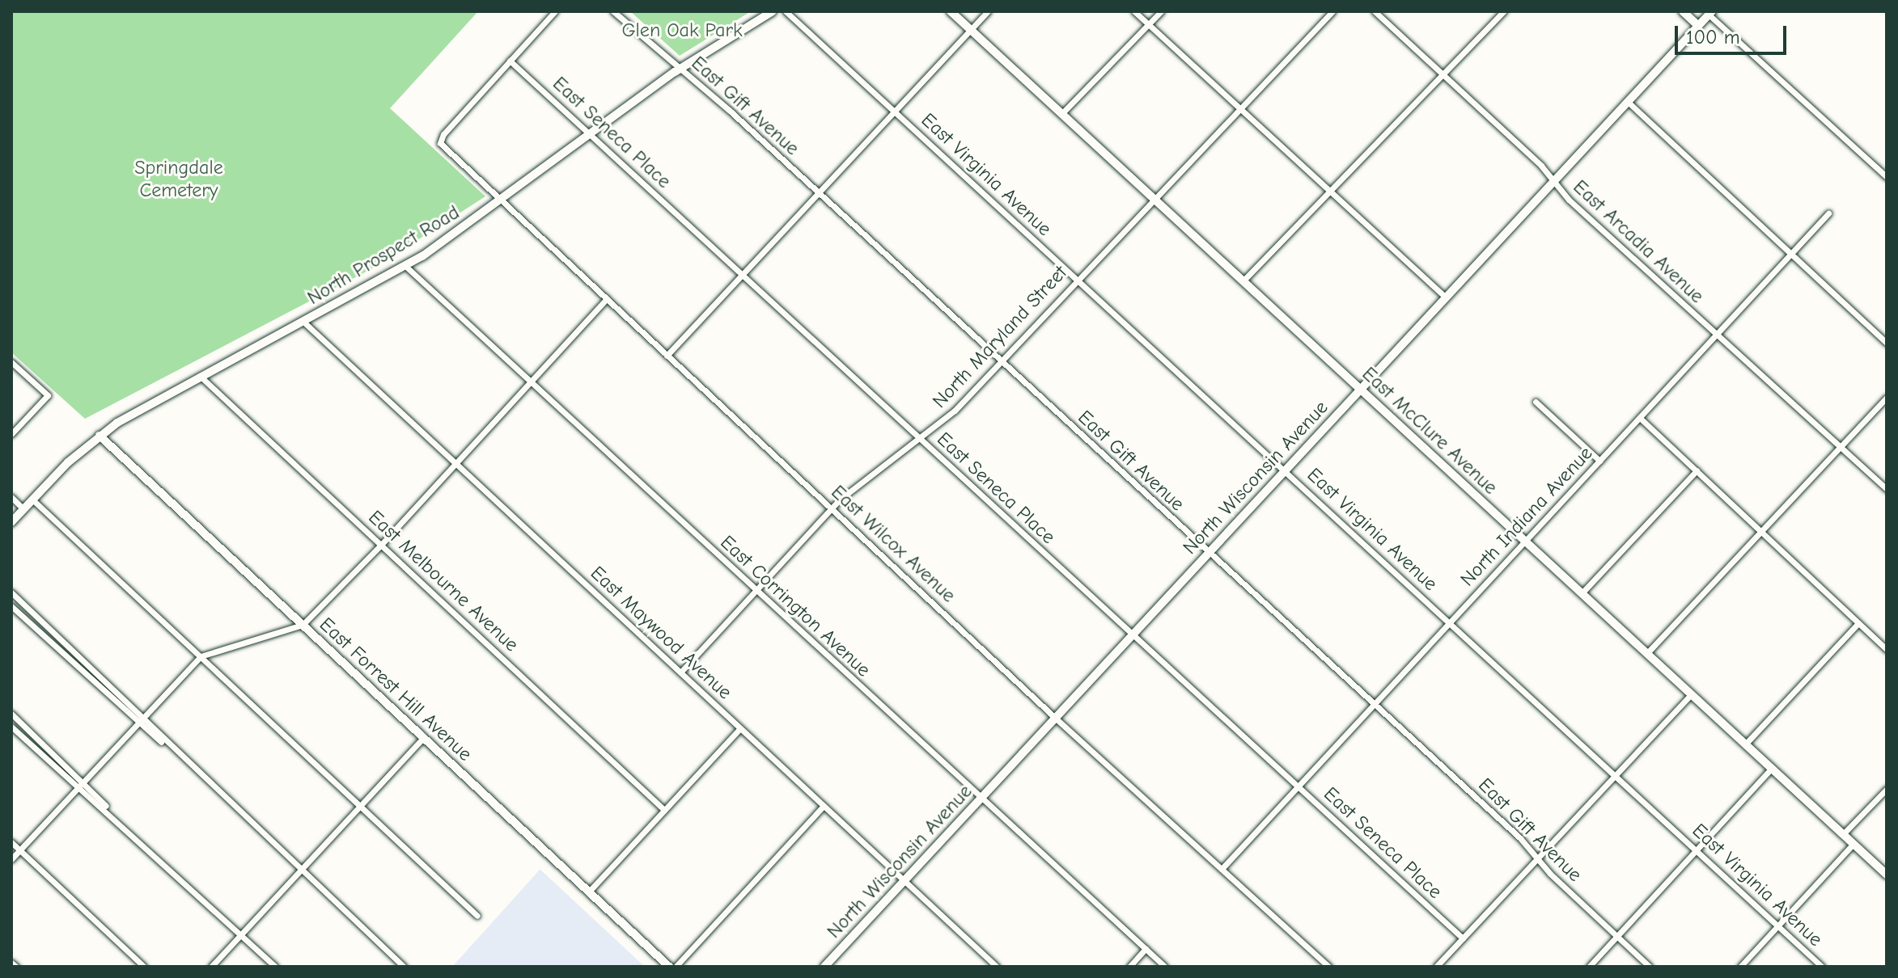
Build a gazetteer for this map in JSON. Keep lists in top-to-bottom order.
{
  "streets": {
    "street": [
      "East Gift Avenue",
      "East Seneca Place",
      "East Virginia Avenue",
      "East Arcadia Avenue",
      "North Prospect Road",
      "North Maryland Street",
      "East McClure Avenue",
      "North Wisconsin Avenue",
      "North Indiana Avenue",
      "East Wilcox Avenue",
      "East Melbourne Avenue",
      "East Corrington Avenue",
      "East Maywood Avenue",
      "East Forrest Hill Avenue"
    ]
  },
  "crossings": [
    ["East Gift Avenue", "North Prospect Road"],
    ["East Gift Avenue", "North Maryland Street"],
    ["East Gift Avenue", "North Wisconsin Avenue"],
    ["East Gift Avenue", "North Indiana Avenue"],
    ["East Seneca Place", "North Prospect Road"],
    ["East Seneca Place", "North Maryland Street"],
    ["East Seneca Place", "North Wisconsin Avenue"],
    ["East Seneca Place", "North Indiana Avenue"],
    ["East Seneca Place", "East Wilcox Avenue"],
    ["East Virginia Avenue", "North Maryland Street"],
    ["East Virginia Avenue", "North Wisconsin Avenue"],
    ["East Virginia Avenue", "North Indiana Avenue"],
    ["East Arcadia Avenue", "North Wisconsin Avenue"],
    ["East Arcadia Avenue", "North Indiana Avenue"],
    ["North Prospect Road", "East Wilcox Avenue"],
    ["North Prospect Road", "East Melbourne Avenue"],
    ["North Prospect Road", "East Corrington Avenue"],
    ["North Prospect Road", "East Maywood Avenue"],
    ["North Prospect Road", "East Forrest Hill Avenue"],
    ["North Maryland Street", "East McClure Avenue"],
    ["North Maryland Street", "East Wilcox Avenue"],
    ["North Maryland Street", "East Corrington Avenue"],
    ["North Maryland Street", "East Maywood Avenue"],
    ["East McClure Avenue", "North Wisconsin Avenue"],
    ["East McClure Avenue", "North Indiana Avenue"],
    ["North Wisconsin Avenue", "East Wilcox Avenue"],
    ["North Wisconsin Avenue", "East Corrington Avenue"],
    ["North Wisconsin Avenue", "East Maywood Avenue"],
    ["North Indiana Avenue", "East Wilcox Avenue"]
  ],
  "parks": ["Glen Oak Park", "Springdale Cemetery"],
  "scale_bar": "100 m"
}
